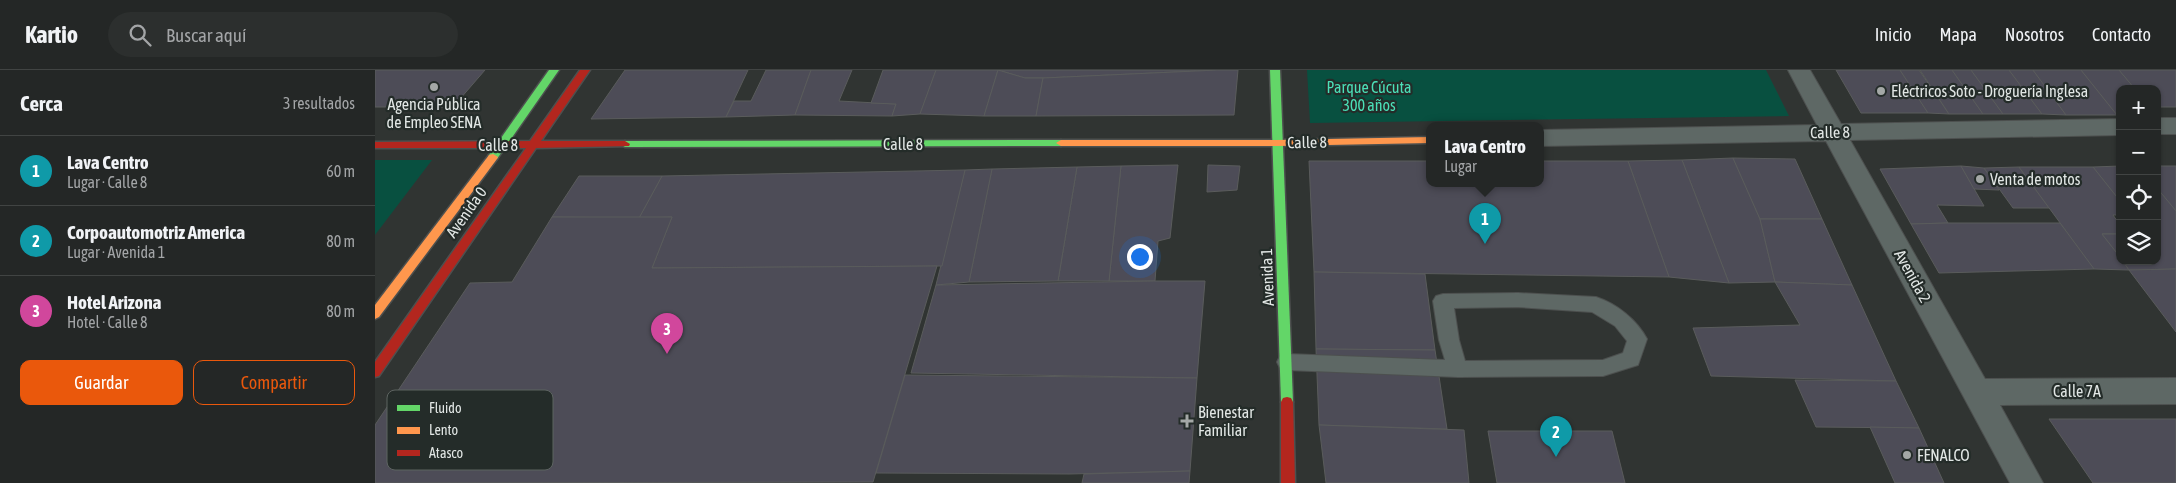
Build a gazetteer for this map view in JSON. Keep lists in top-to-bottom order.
{
  "streets": {
    "street": [
      "Calle 8",
      "Avenida 0",
      "Avenida 2",
      "Avenida 1",
      "Calle 7A"
    ]
  },
  "crossings": [
    ["Calle 8", "Avenida 0"],
    ["Calle 8", "Avenida 2"],
    ["Calle 8", "Avenida 1"],
    ["Avenida 2", "Calle 7A"]
  ],
  "parks": ["Parque Cúcuta 300 años"],
  "places": {
    "other": [
      "Agencia Pública de Empleo SENA",
      "Eléctricos Soto - Droguería Inglesa",
      "Venta de motos",
      "FENALCO"
    ],
    "health": ["Bienestar Familiar"]
  },
  "legend": ["Fluido", "Lento", "Atasco"],
  "page": {
    "header": "Kartio",
    "search": "Buscar aquí",
    "nav": [
      "Inicio",
      "Mapa",
      "Nosotros",
      "Contacto"
    ],
    "heading": ["Cerca", "3 resultados"],
    "map_buttons": ["+", "−"],
    "popup": ["Lava Centro", "Lugar"],
    "list": [
      {
        "mark": "1",
        "name": "Lava Centro",
        "note": "Lugar · Calle 8",
        "value": "60 m"
      },
      {
        "mark": "2",
        "name": "Corpoautomotriz America",
        "note": "Lugar · Avenida 1",
        "value": "80 m"
      },
      {
        "mark": "3",
        "name": "Hotel Arizona",
        "note": "Hotel · Calle 8",
        "value": "80 m"
      }
    ],
    "pins": ["1", "3", "2"],
    "buttons": ["Guardar", "Compartir"]
  }
}
